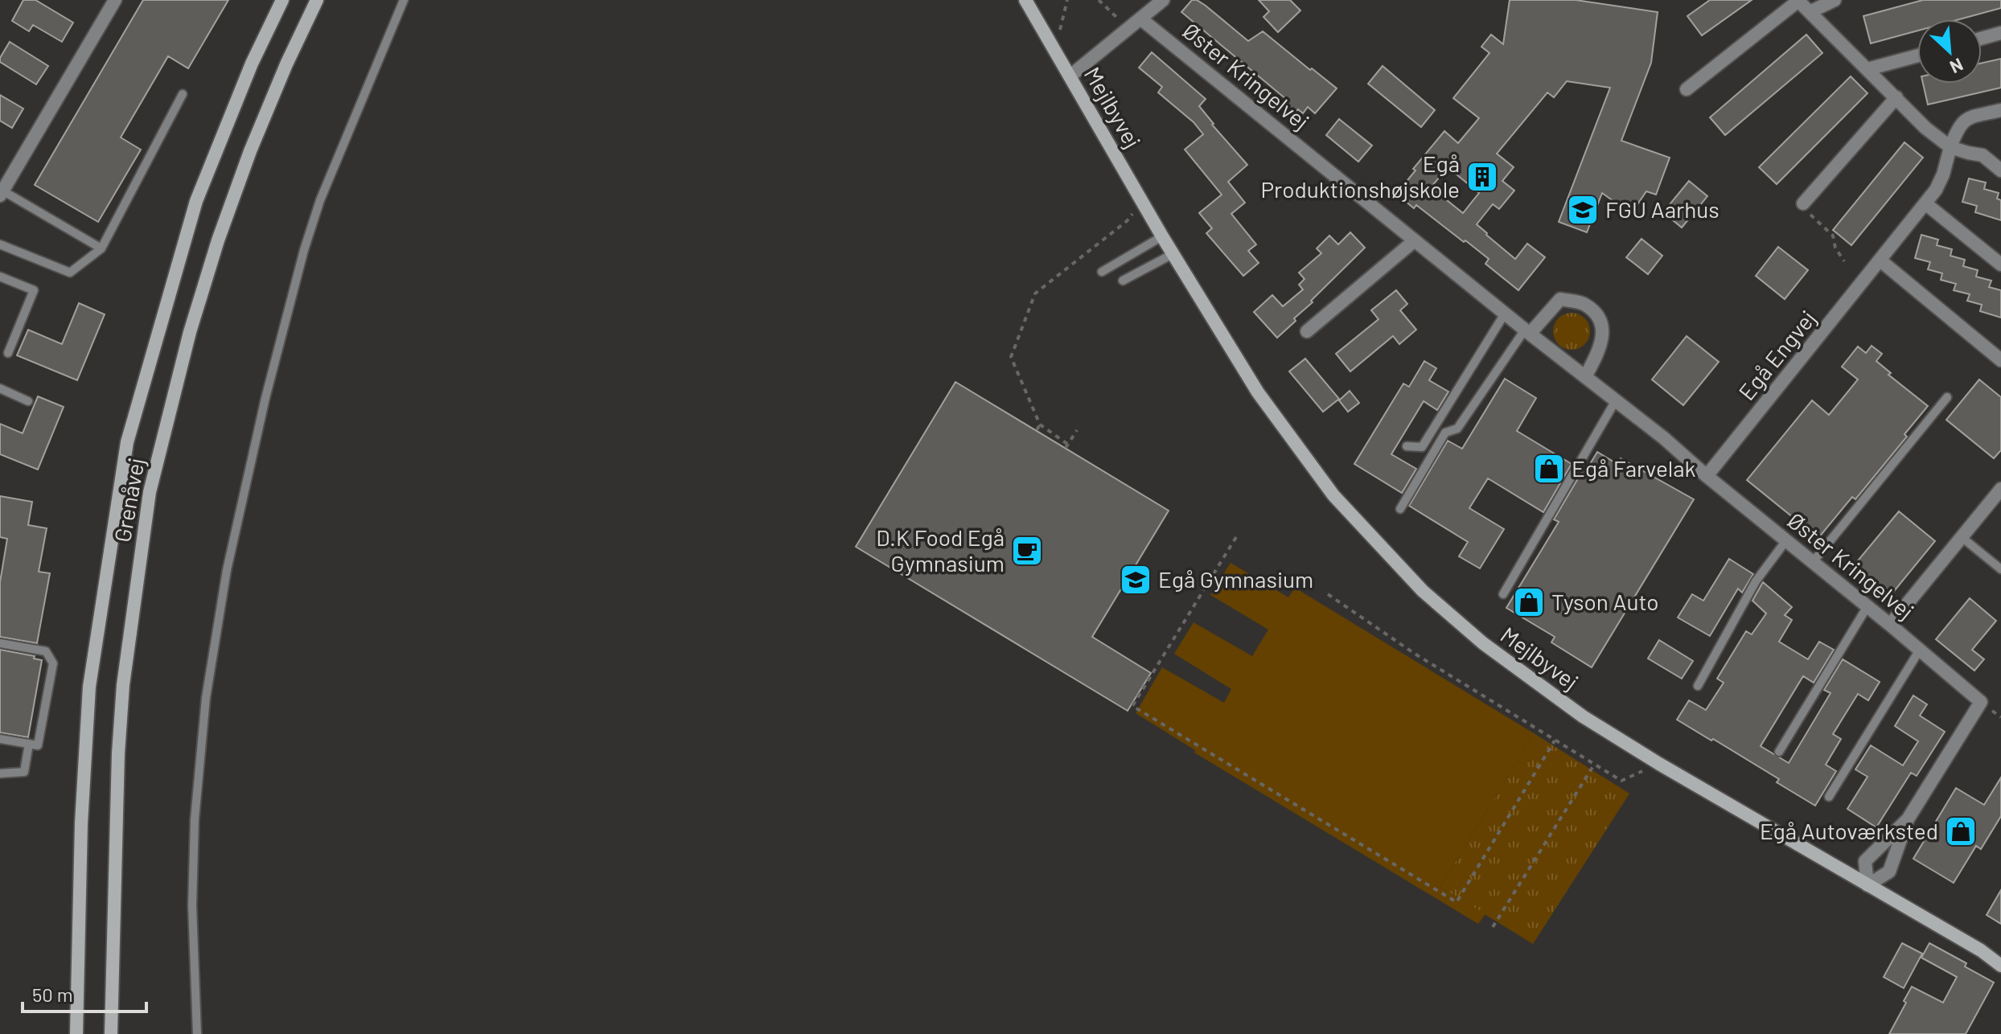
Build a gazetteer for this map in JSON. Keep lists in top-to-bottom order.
{
  "streets": {
    "main road": ["Mejlbyvej", "Grenåvej"],
    "street": ["Øster Kringelvej", "Egå Engvej"]
  },
  "crossings": [
    ["Øster Kringelvej", "Mejlbyvej"],
    ["Øster Kringelvej", "Egå Engvej"]
  ],
  "places": {
    "building": ["Egå Produktionshøjskole"],
    "school or university": ["FGU Aarhus", "Egå Gymnasium"],
    "shop": ["Egå Farvelak", "Tyson Auto", "Egå Autoværksted"],
    "cafe": ["D.K Food Egå Gymnasium"]
  },
  "scale_bar": "50 m",
  "north": "bottom right"
}
